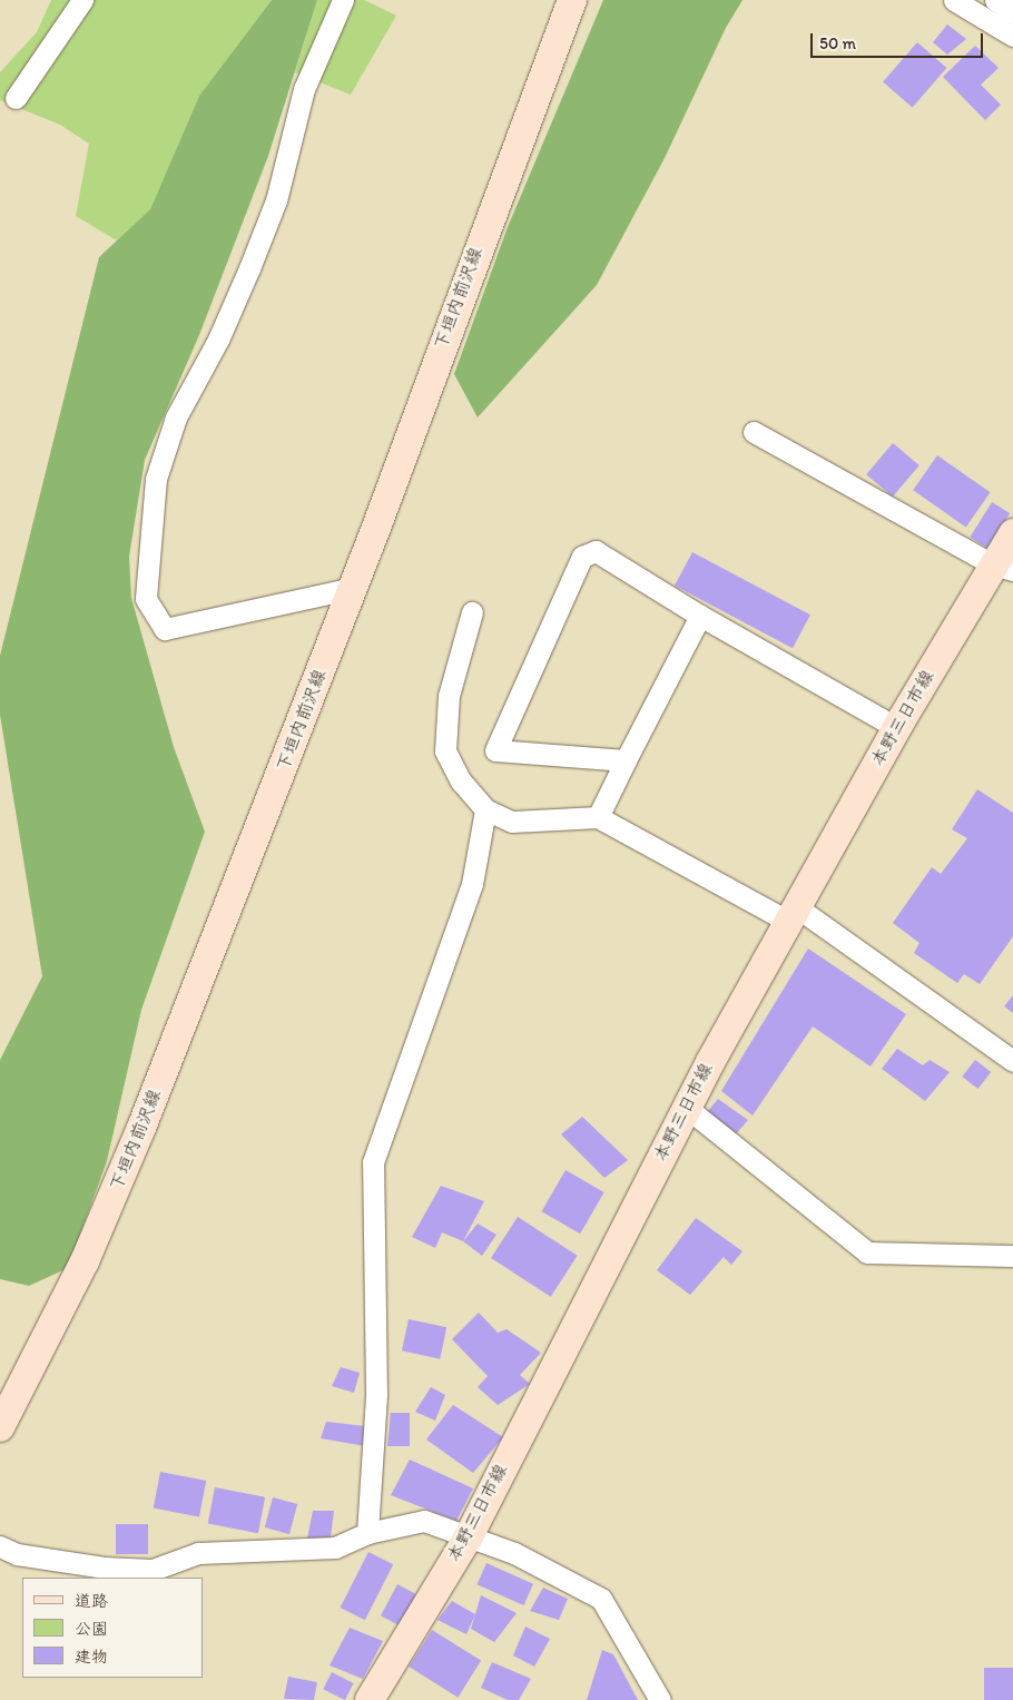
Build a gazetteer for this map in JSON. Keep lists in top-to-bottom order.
{
  "streets": {
    "main road": ["下垣内前沢線", "本野三日市線"]
  },
  "legend": ["道路", "公園", "建物"],
  "scale_bar": "50 m"
}
